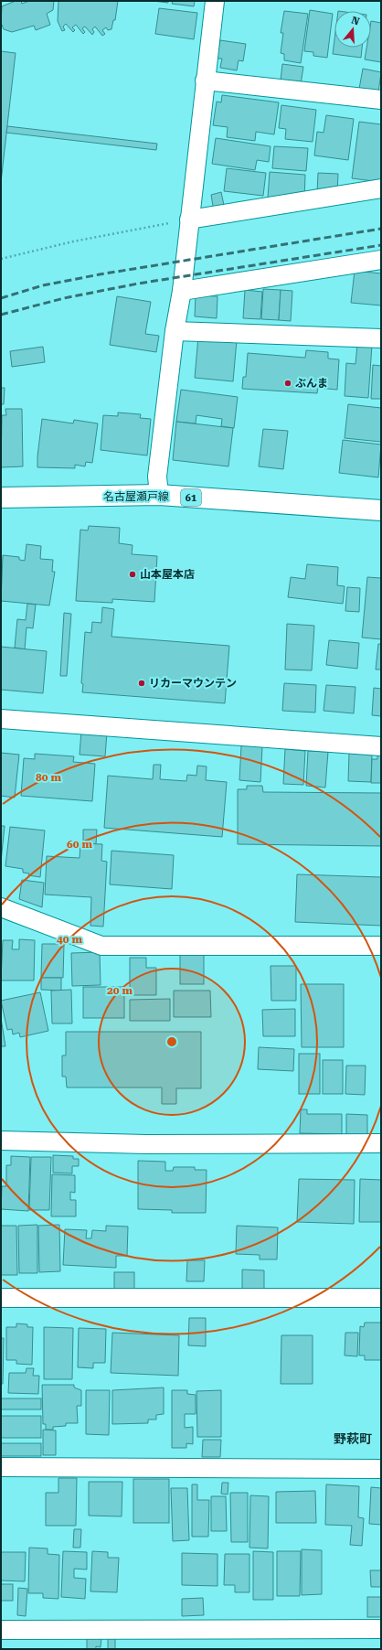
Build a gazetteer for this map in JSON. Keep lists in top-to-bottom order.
{
  "streets": {
    "main road": ["名古屋瀬戸線", "61"]
  },
  "districts": ["野萩町"],
  "places": ["ぶんま", "山本屋本店", "リカーマウンテン"],
  "north": "top",
  "rings": [
    "80 m",
    "60 m",
    "40 m",
    "20 m"
  ]
}
